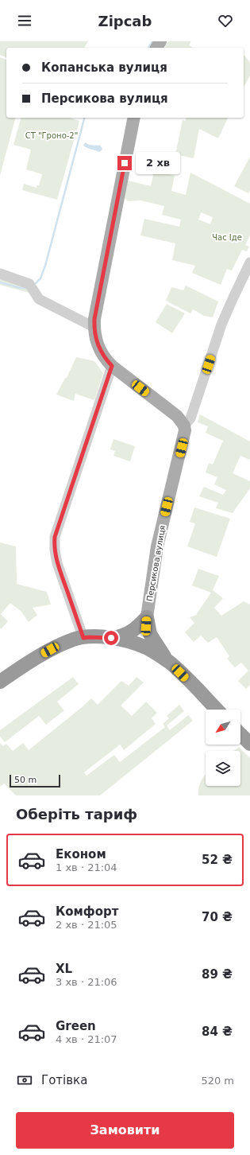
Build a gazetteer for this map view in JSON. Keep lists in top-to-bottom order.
{
  "streets": {
    "main road": ["Персикова вулиця"]
  },
  "parks": ["СТ \"Гроно-2\"", "Час Іде"],
  "scale_bar": "50 m",
  "north": "bottom left",
  "page": {
    "header": "Zipcab",
    "banner": ["Копанська вулиця", "Персикова вулиця"],
    "bubble": "2 хв",
    "scale": "50 m",
    "heading": "Оберіть тариф",
    "list": [
      {
        "name": "Економ",
        "note": "1 хв · 21:04",
        "value": "52 ₴"
      },
      {
        "name": "Комфорт",
        "note": "2 хв · 21:05",
        "value": "70 ₴"
      },
      {
        "name": "XL",
        "note": "3 хв · 21:06",
        "value": "89 ₴"
      },
      {
        "name": "Green",
        "note": "4 хв · 21:07",
        "value": "84 ₴"
      }
    ],
    "pay": ["Готівка", "520 m"],
    "buttons": "Замовити"
  }
}
